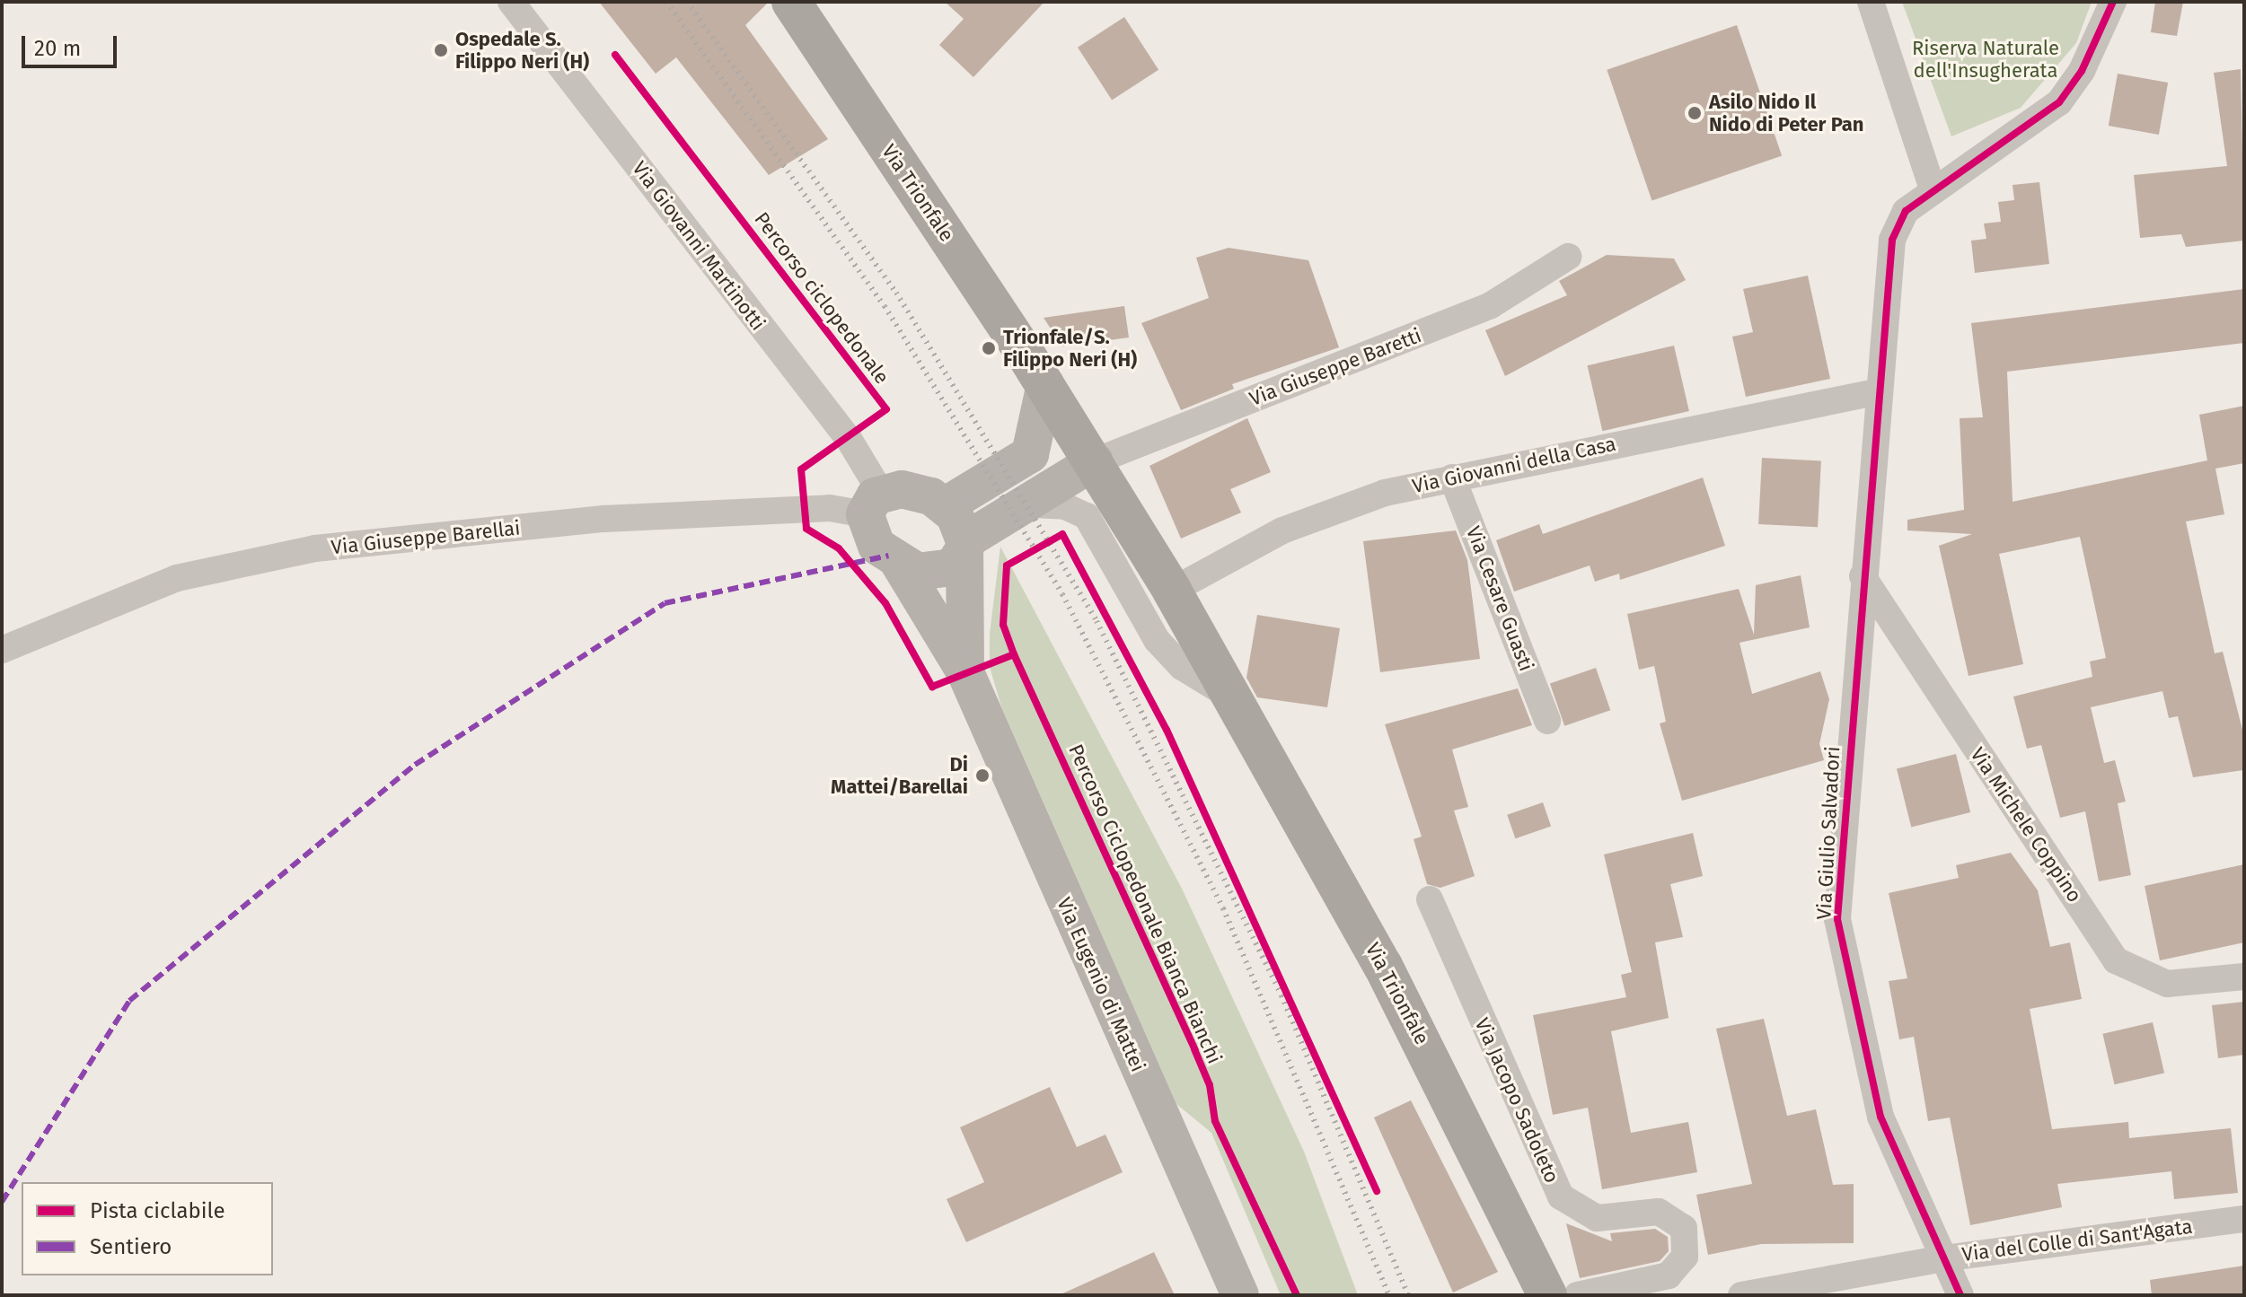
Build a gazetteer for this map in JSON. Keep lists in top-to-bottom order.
{
  "streets": {
    "main road": ["Via Trionfale"],
    "street": [
      "Via Giovanni Martinotti",
      "Via Giuseppe Baretti",
      "Via Giovanni della Casa",
      "Via Giuseppe Barellai",
      "Via Cesare Guasti",
      "Via Michele Coppino",
      "Via Giulio Salvadori",
      "Via Eugenio di Mattei",
      "Via Jacopo Sadoleto",
      "Via del Colle di Sant'Agata"
    ],
    "cycle path": ["Percorso ciclopedonale"]
  },
  "crossings": [
    ["Via Trionfale", "Via Giuseppe Baretti"],
    ["Via Trionfale", "Via Giovanni della Casa"],
    ["Via Giovanni Martinotti", "Via Giuseppe Barellai"],
    ["Via Giovanni Martinotti", "Via Eugenio di Mattei"],
    ["Via Giovanni della Casa", "Via Cesare Guasti"],
    ["Via Giovanni della Casa", "Via Giulio Salvadori"],
    ["Via Giuseppe Barellai", "Via Eugenio di Mattei"],
    ["Via Michele Coppino", "Via Giulio Salvadori"],
    ["Via Giulio Salvadori", "Via del Colle di Sant'Agata"]
  ],
  "parks": ["Riserva Naturale dell'Insugherata"],
  "places": [
    "Ospedale S. Filippo Neri (H)",
    "Asilo Nido Il Nido di Peter Pan",
    "Trionfale/S. Filippo Neri (H)",
    "Di Mattei/Barellai"
  ],
  "legend": ["Pista ciclabile", "Sentiero"],
  "scale_bar": "20 m"
}
